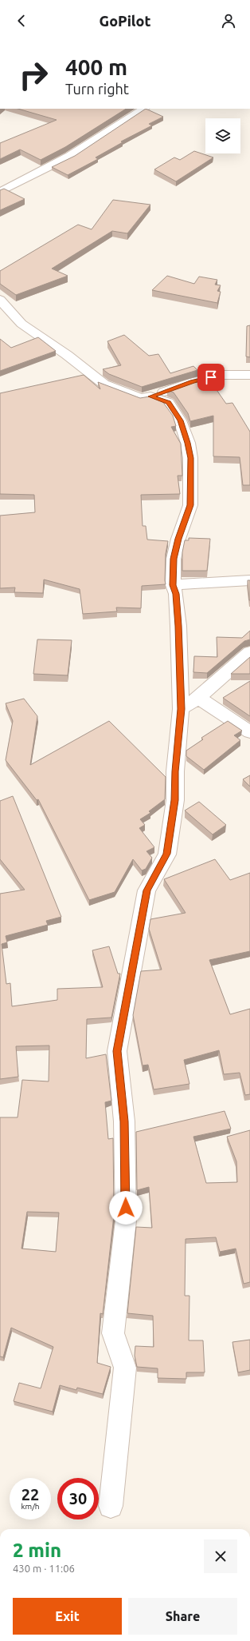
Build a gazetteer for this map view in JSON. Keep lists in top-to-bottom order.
{
  "page": {
    "header": "GoPilot",
    "turn": ["400 m", "Turn right"],
    "speed": "22 km/h",
    "limit": "30",
    "heading": ["2 min", "430 m · 11:06"],
    "buttons": ["Exit", "Share"]
  }
}
